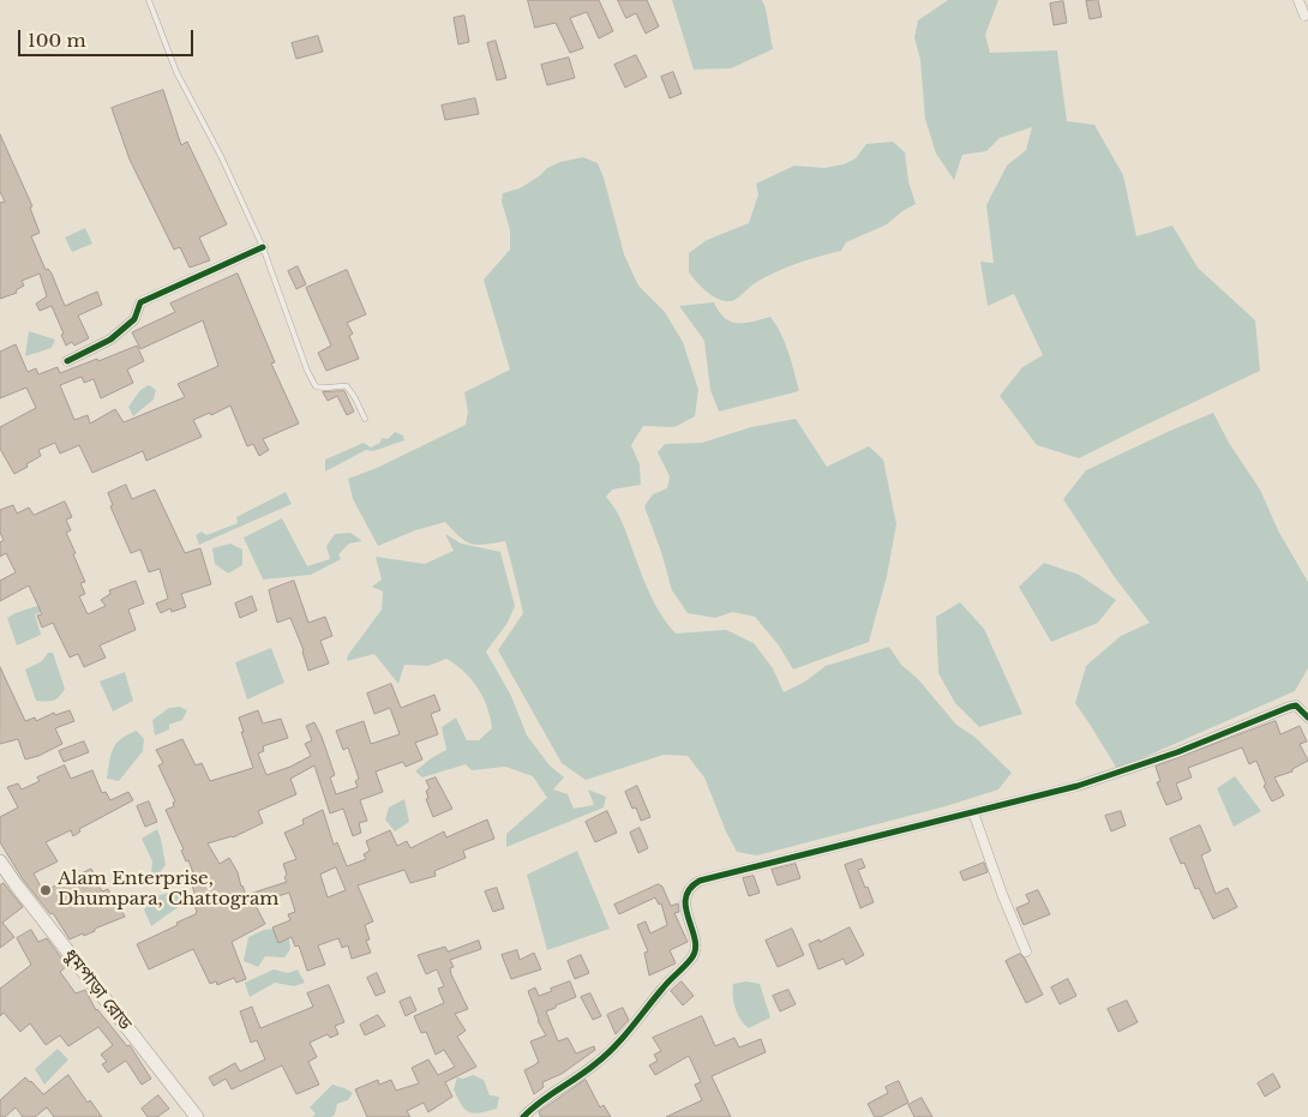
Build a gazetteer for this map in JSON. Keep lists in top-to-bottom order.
{
  "streets": {
    "main road": ["ধুমপাড়া রোড"]
  },
  "places": ["Alam Enterprise, Dhumpara, Chattogram"],
  "scale_bar": "100 m"
}
